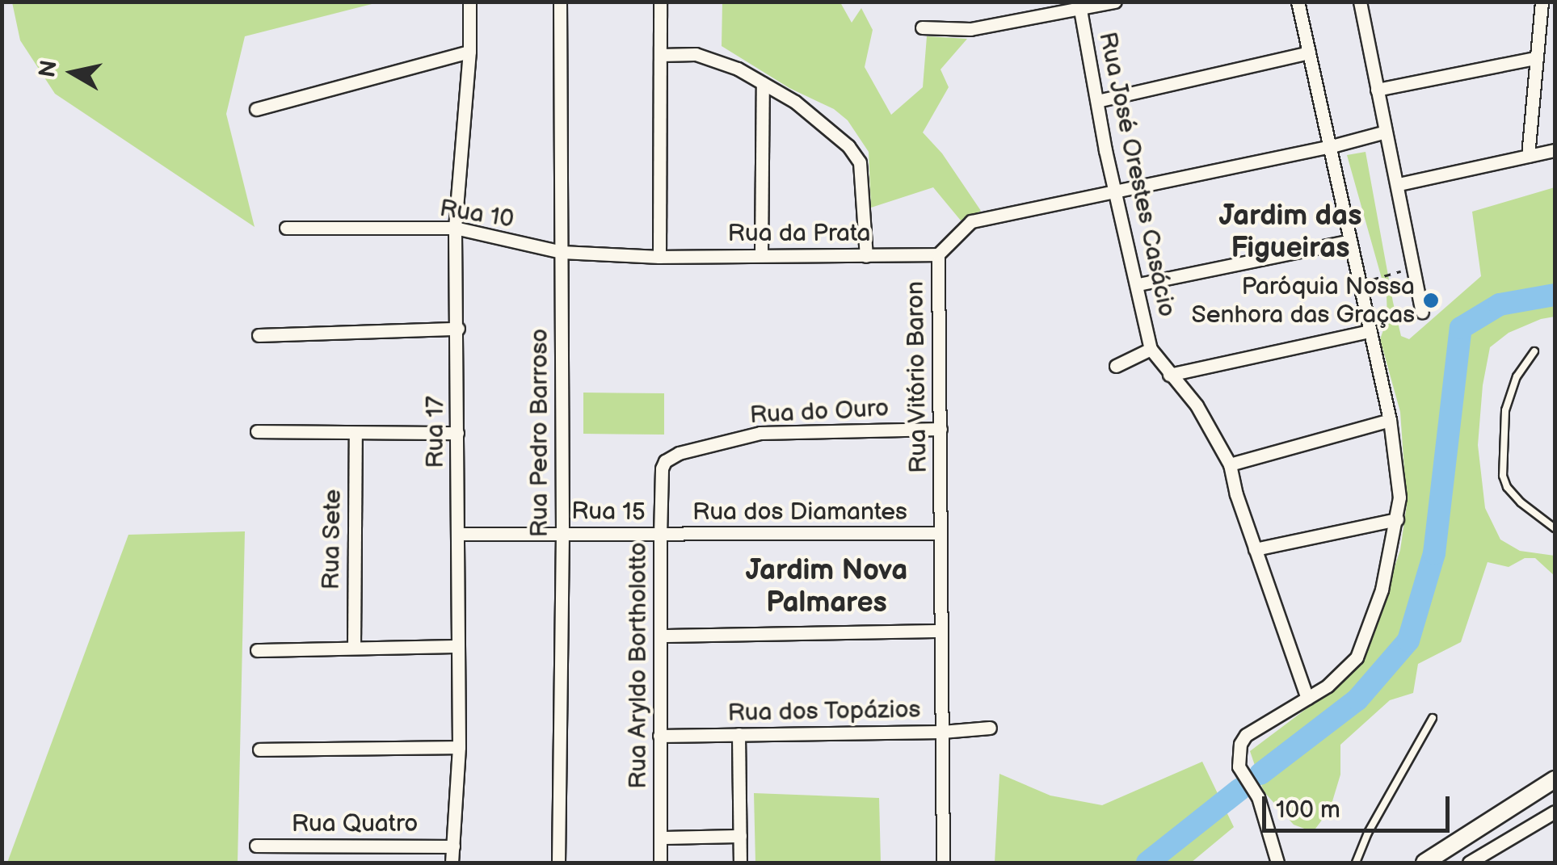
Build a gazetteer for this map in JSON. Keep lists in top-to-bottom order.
{
  "streets": {
    "street": [
      "Rua José Orestes Casácio",
      "Rua 10",
      "Rua da Prata",
      "Rua Vitório Baron",
      "Rua do Ouro",
      "Rua 17",
      "Rua Pedro Barroso",
      "Rua 15",
      "Rua dos Diamantes",
      "Rua Sete",
      "Rua Aryldo Bortholotto",
      "Rua dos Topázios",
      "Rua Quatro"
    ]
  },
  "crossings": [
    ["Rua José Orestes Casácio", "Rua Vitório Baron"],
    ["Rua 10", "Rua da Prata"],
    ["Rua 10", "Rua 17"],
    ["Rua 10", "Rua Pedro Barroso"],
    ["Rua da Prata", "Rua Vitório Baron"],
    ["Rua Vitório Baron", "Rua do Ouro"],
    ["Rua Vitório Baron", "Rua dos Diamantes"],
    ["Rua Vitório Baron", "Rua dos Topázios"],
    ["Rua do Ouro", "Rua Aryldo Bortholotto"],
    ["Rua 17", "Rua 15"],
    ["Rua 17", "Rua Quatro"],
    ["Rua Pedro Barroso", "Rua 15"],
    ["Rua 15", "Rua dos Diamantes"],
    ["Rua 15", "Rua Aryldo Bortholotto"],
    ["Rua dos Diamantes", "Rua Aryldo Bortholotto"],
    ["Rua Aryldo Bortholotto", "Rua dos Topázios"]
  ],
  "districts": ["Jardim das Figueiras", "Jardim Nova Palmares"],
  "places": ["Paróquia Nossa Senhora das Graças"],
  "scale_bar": "100 m",
  "north": "left"
}
